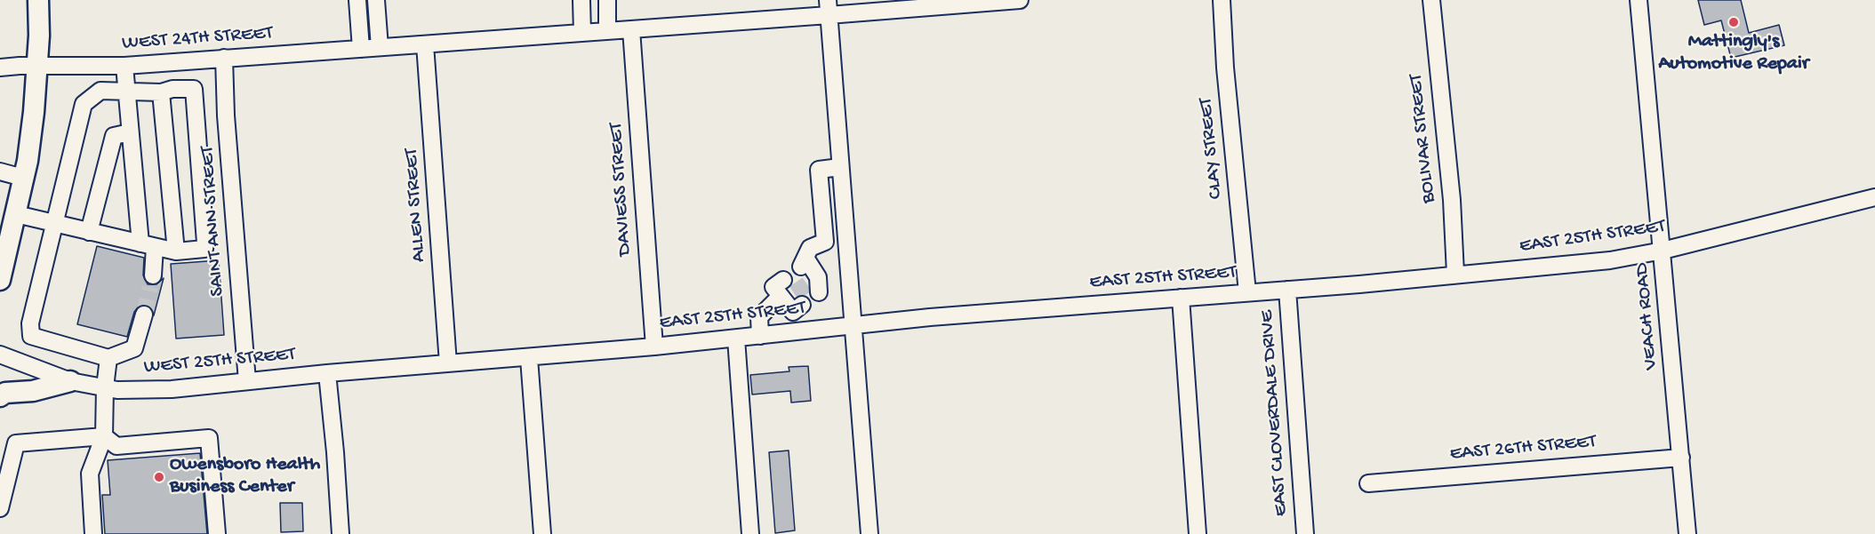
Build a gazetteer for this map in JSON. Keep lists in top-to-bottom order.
{
  "streets": {
    "street": [
      "WEST 24TH STREET",
      "BOLIVAR STREET",
      "CLAY STREET",
      "DAVIESS STREET",
      "ALLEN STREET",
      "SAINT ANN STREET",
      "EAST 25TH STREET",
      "VEACH ROAD",
      "WEST 25TH STREET",
      "EAST CLOVERDALE DRIVE",
      "EAST 26TH STREET"
    ]
  },
  "crossings": [
    ["WEST 24TH STREET", "DAVIESS STREET"],
    ["WEST 24TH STREET", "ALLEN STREET"],
    ["WEST 24TH STREET", "SAINT ANN STREET"],
    ["BOLIVAR STREET", "EAST 25TH STREET"],
    ["CLAY STREET", "EAST 25TH STREET"],
    ["DAVIESS STREET", "EAST 25TH STREET"],
    ["ALLEN STREET", "EAST 25TH STREET"],
    ["ALLEN STREET", "WEST 25TH STREET"],
    ["SAINT ANN STREET", "WEST 25TH STREET"],
    ["EAST 25TH STREET", "VEACH ROAD"],
    ["EAST 25TH STREET", "WEST 25TH STREET"],
    ["EAST 25TH STREET", "EAST CLOVERDALE DRIVE"],
    ["VEACH ROAD", "EAST 26TH STREET"]
  ],
  "places": ["Mattingly's Automotive Repair", "Owensboro Health Business Center"]
}
